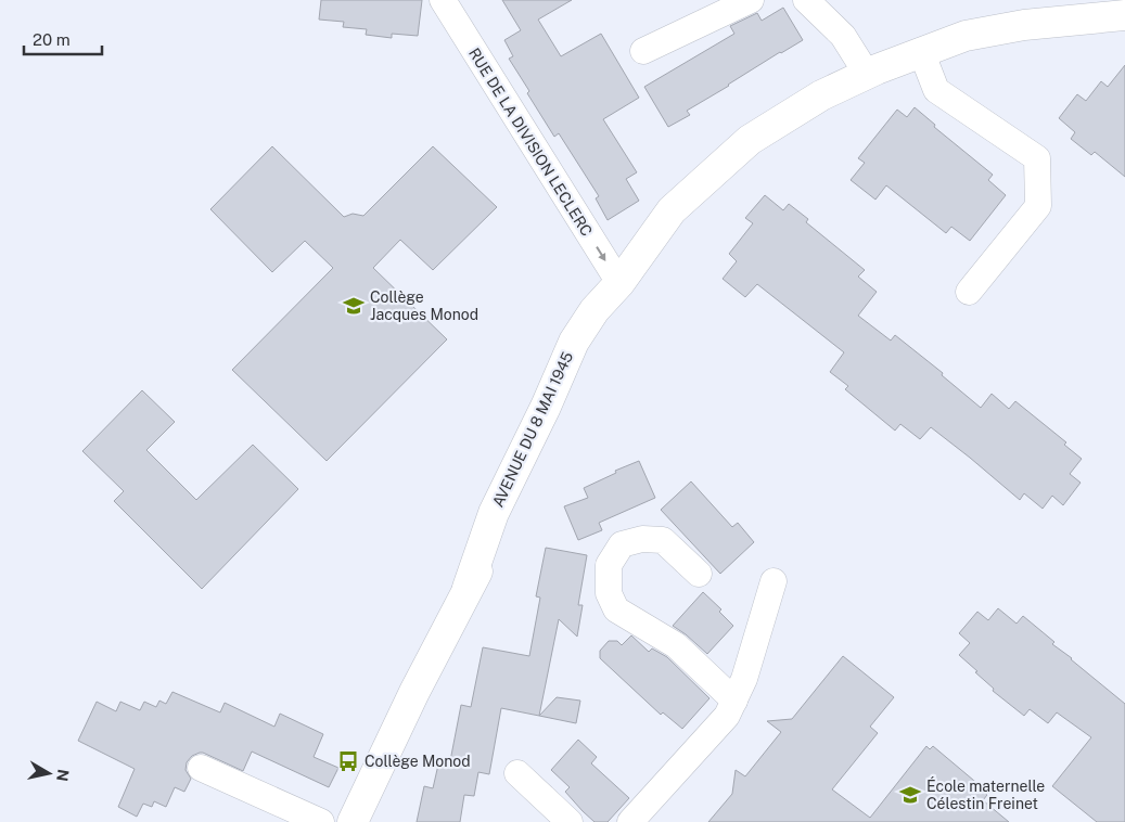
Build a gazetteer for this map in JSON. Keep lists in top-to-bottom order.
{
  "streets": {
    "street": ["RUE DE LA DIVISION LECLERC", "AVENUE DU 8 MAI 1945"]
  },
  "crossings": [
    ["RUE DE LA DIVISION LECLERC", "AVENUE DU 8 MAI 1945"]
  ],
  "one_way": ["RUE DE LA DIVISION LECLERC"],
  "places": {
    "school or university": ["Collège Jacques Monod", "École maternelle Célestin Freinet"],
    "bus stop": ["Collège Monod"]
  },
  "scale_bar": "20 m",
  "north": "right"
}
